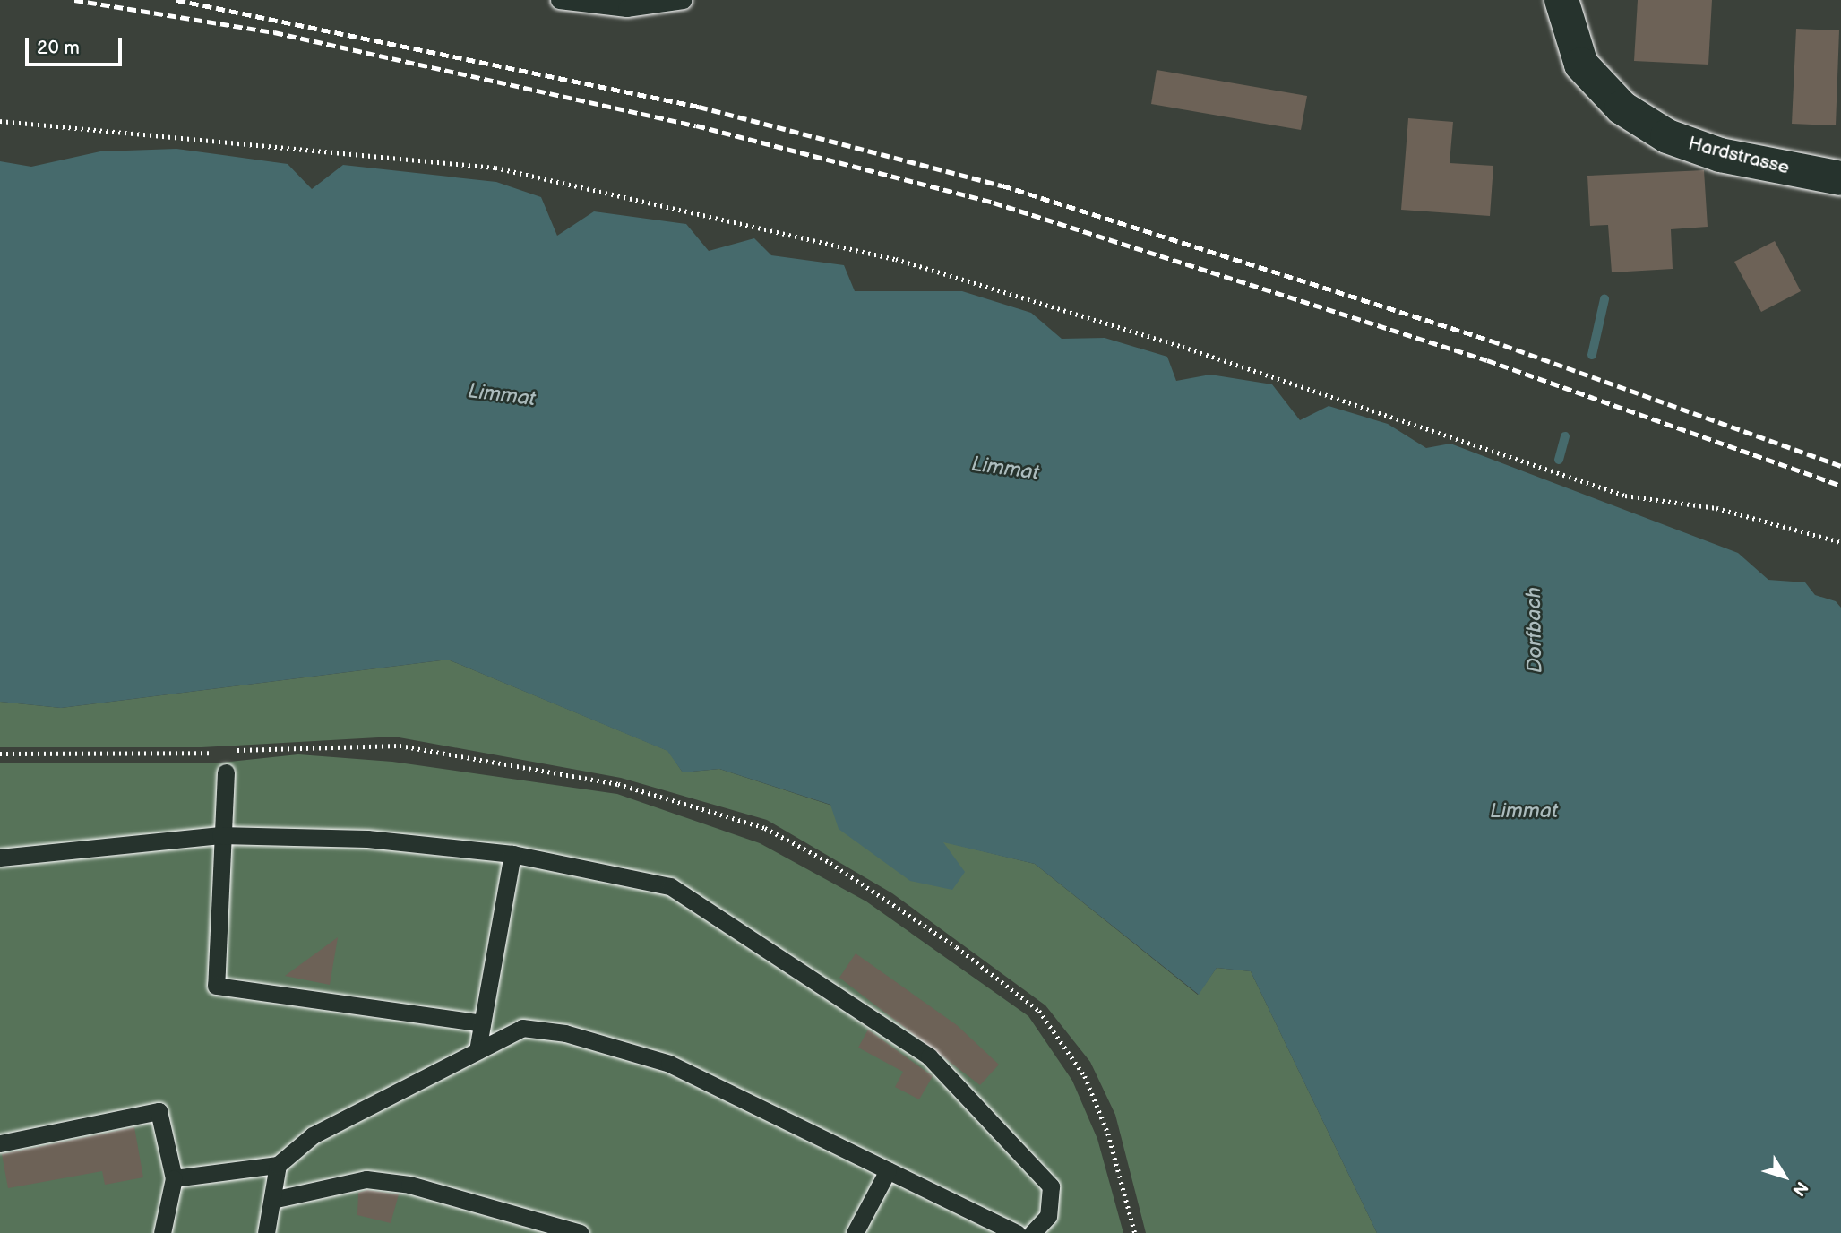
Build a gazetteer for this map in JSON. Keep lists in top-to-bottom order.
{
  "streets": {
    "street": ["Hardstrasse"]
  },
  "water": ["Limmat", "Dorfbach"],
  "scale_bar": "20 m",
  "north": "bottom right"
}
